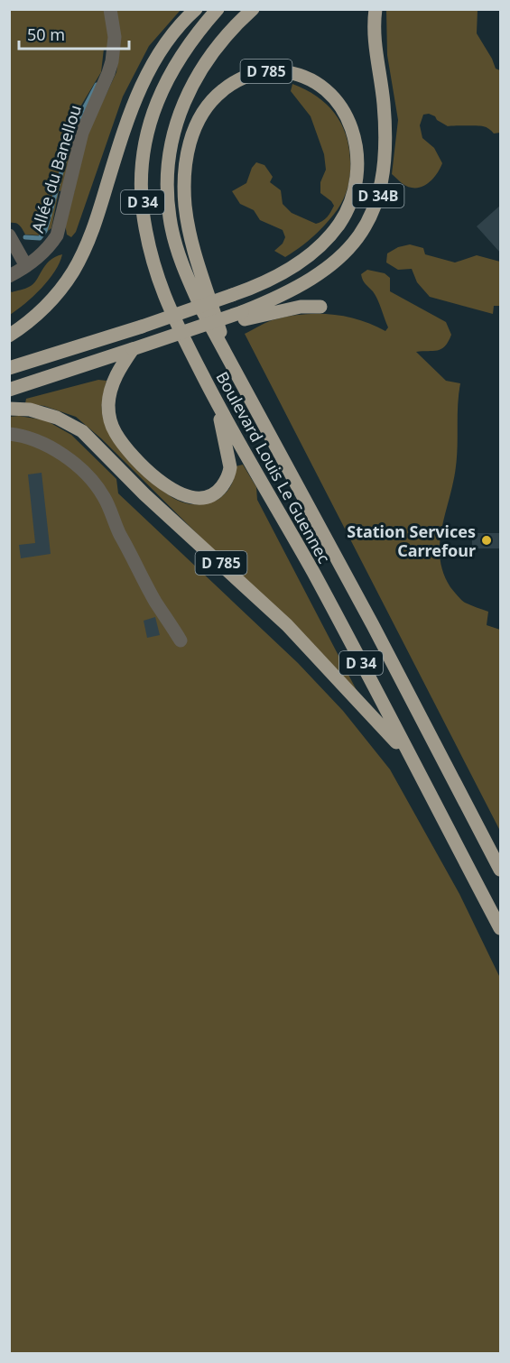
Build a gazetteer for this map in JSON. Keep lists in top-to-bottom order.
{
  "streets": {
    "main road": [
      "D 785",
      "D 34B",
      "D 34",
      "Boulevard Louis Le Guennec"
    ],
    "street": ["Allée du Banellou"]
  },
  "crossings": [
    ["D 785", "Boulevard Louis Le Guennec"]
  ],
  "places": ["Station Services Carrefour"],
  "scale_bar": "50 m"
}
